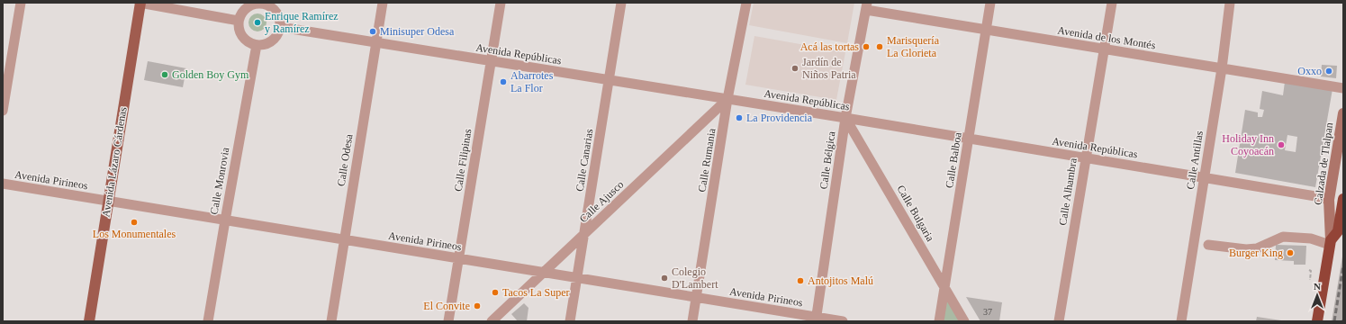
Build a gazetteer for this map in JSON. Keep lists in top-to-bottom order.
{
  "streets": {
    "highway": ["Calzada de Tlalpan"],
    "main road": ["Avenida Lázaro Cárdenas"],
    "street": [
      "Avenida de los Montés",
      "Avenida Repúblicas",
      "Calle Odesa",
      "Calle Filipinas",
      "Calle Canarias",
      "Calle Rumania",
      "Calle Bélgica",
      "Calle Balboa",
      "Calle Antillas",
      "Avenida Pirineos",
      "Calle Monrovia",
      "Calle Alhambra",
      "Calle Ajusco",
      "Calle Bulgaria"
    ]
  },
  "crossings": [
    ["Avenida de los Montés", "Calle Bélgica"],
    ["Avenida de los Montés", "Calle Balboa"],
    ["Avenida de los Montés", "Calle Antillas"],
    ["Avenida de los Montés", "Calle Alhambra"],
    ["Avenida Repúblicas", "Calle Odesa"],
    ["Avenida Repúblicas", "Calle Filipinas"],
    ["Avenida Repúblicas", "Calle Canarias"],
    ["Avenida Repúblicas", "Calle Rumania"],
    ["Avenida Repúblicas", "Calle Bélgica"],
    ["Avenida Repúblicas", "Calle Balboa"],
    ["Avenida Repúblicas", "Calle Antillas"],
    ["Avenida Repúblicas", "Calzada de Tlalpan"],
    ["Avenida Repúblicas", "Calle Monrovia"],
    ["Avenida Repúblicas", "Calle Alhambra"],
    ["Avenida Repúblicas", "Calle Ajusco"],
    ["Avenida Repúblicas", "Calle Bulgaria"],
    ["Calle Odesa", "Avenida Pirineos"],
    ["Calle Filipinas", "Avenida Pirineos"],
    ["Calle Canarias", "Avenida Pirineos"],
    ["Calle Canarias", "Calle Ajusco"],
    ["Calle Rumania", "Avenida Pirineos"],
    ["Calle Rumania", "Calle Ajusco"],
    ["Calle Bélgica", "Avenida Pirineos"],
    ["Calle Bélgica", "Calle Bulgaria"],
    ["Calle Balboa", "Calle Bulgaria"],
    ["Avenida Lázaro Cárdenas", "Avenida Pirineos"],
    ["Avenida Pirineos", "Calle Monrovia"],
    ["Avenida Pirineos", "Calle Ajusco"]
  ],
  "places": [
    "Enrique Ramírez y Ramírez",
    "Minisuper Odesa",
    "Acá las tortas",
    "Marisquería La Glorieta",
    "Jardín de Niños Patria",
    "Oxxo",
    "Golden Boy Gym",
    "Abarrotes La Flor",
    "La Providencia",
    "Holiday Inn Coyoacán",
    "Los Monumentales",
    "Burger King",
    "Colegio D'Lambert",
    "Antojitos Malú",
    "Tacos La Super",
    "El Convite"
  ],
  "house_numbers": ["37"],
  "north": "top"
}
